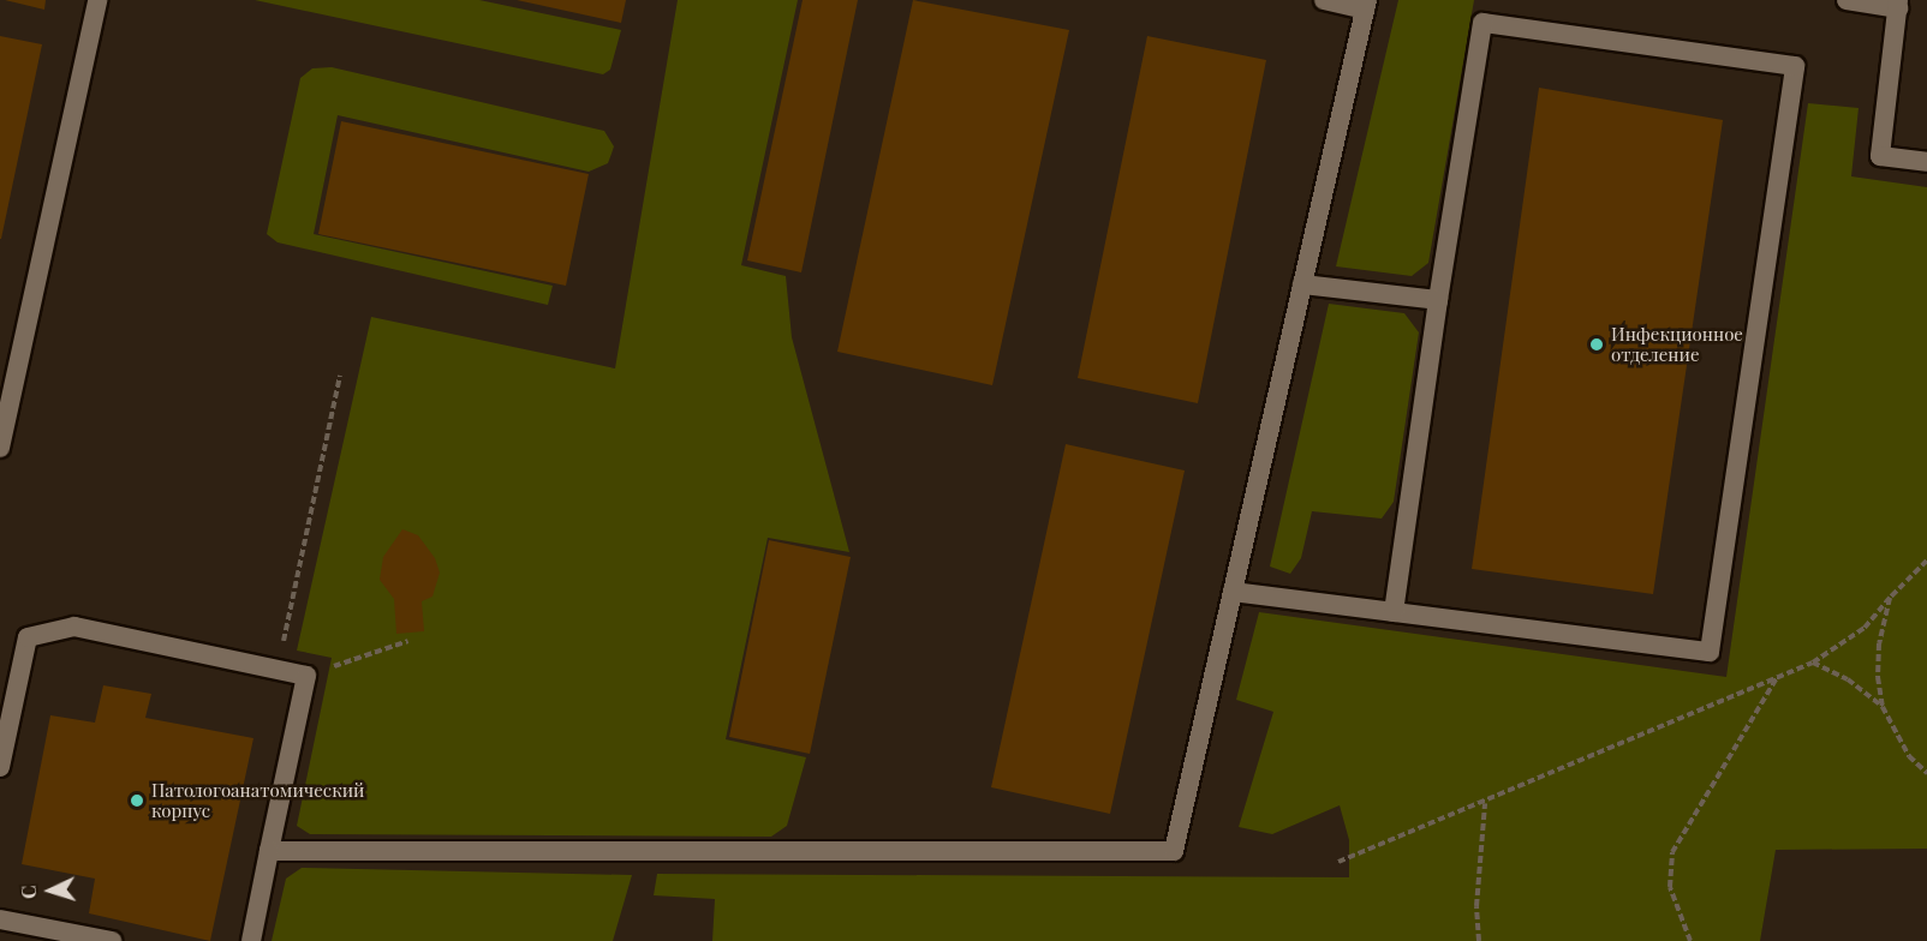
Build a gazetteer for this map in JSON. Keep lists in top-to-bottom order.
{
  "places": ["Инфекционное отделение", "Патологоанатомический корпус"],
  "north": "left"
}
